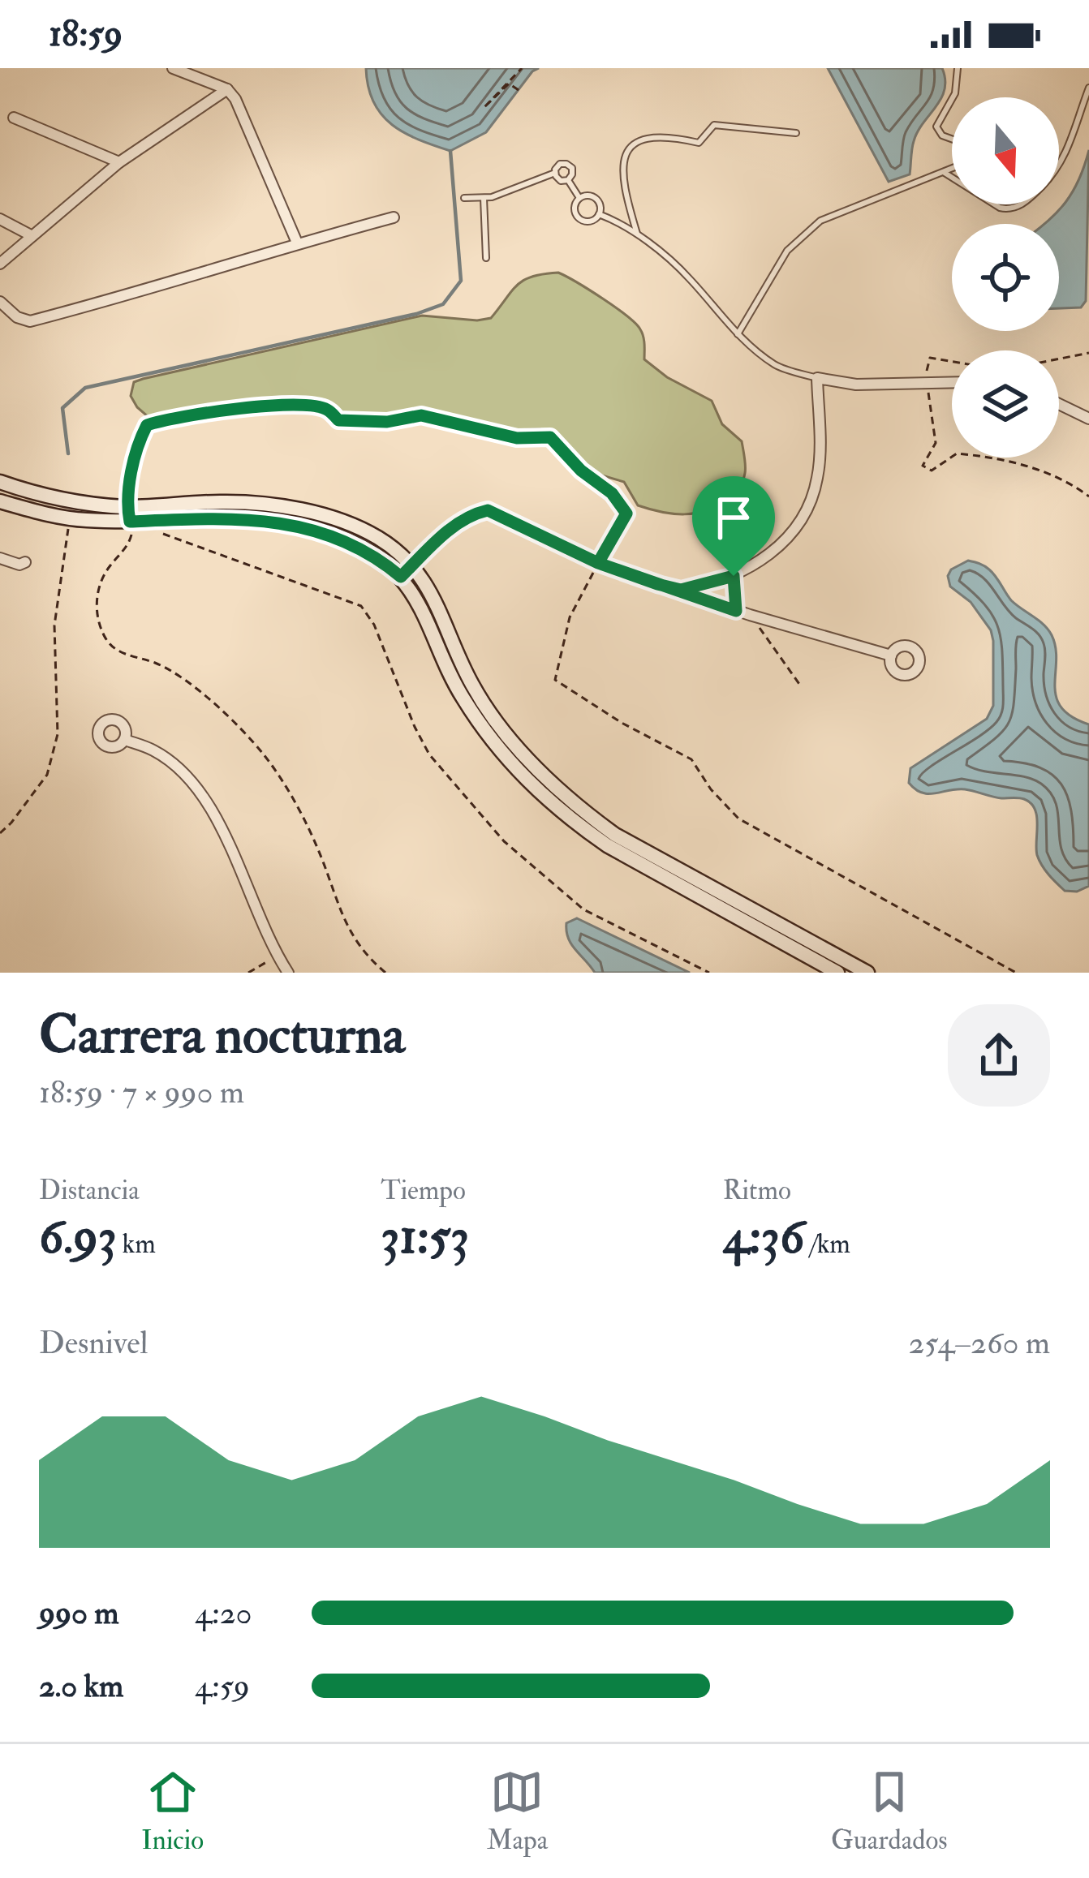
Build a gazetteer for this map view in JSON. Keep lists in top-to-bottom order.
{
  "north": "bottom",
  "page": {
    "status": "18:59",
    "heading": ["Carrera nocturna", "18:59 · 7 × 990 m"],
    "stats": [
      ["Distancia", "6.93 km"],
      ["Tiempo", "31:53"],
      ["Ritmo", "4:36 /km"]
    ],
    "chart": ["Desnivel", "254–260 m"],
    "list": [
      {
        "name": "990 m",
        "note": "4:20"
      },
      {
        "name": "2.0 km",
        "note": "4:59"
      }
    ],
    "tabs": ["Inicio", "Mapa", "Guardados"]
  }
}
